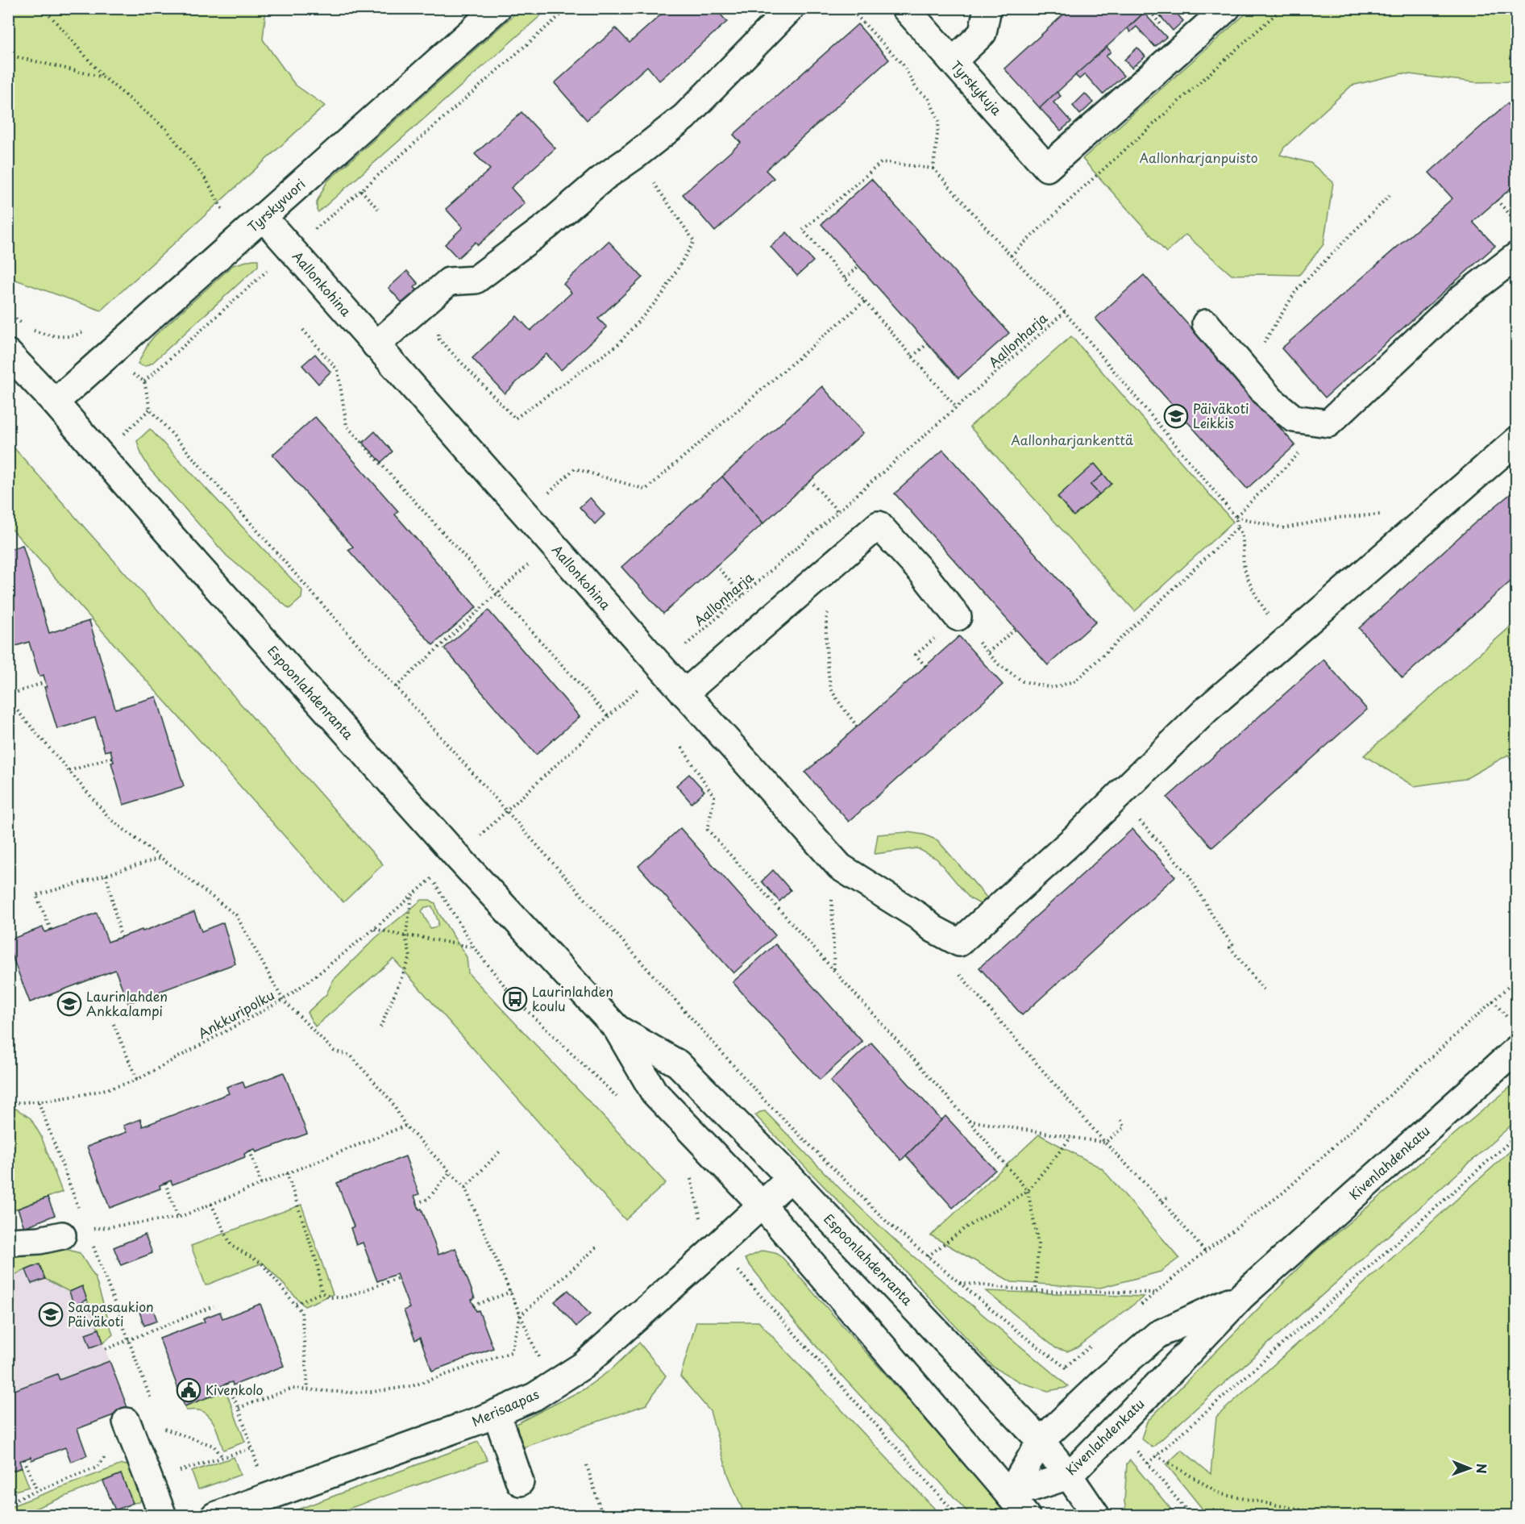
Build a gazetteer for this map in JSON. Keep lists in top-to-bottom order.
{
  "streets": {
    "street": [
      "Tyrskykuja",
      "Tyrskyvuori",
      "Aallonkohina",
      "Espoonlahdenranta",
      "Kivenlahdenkatu",
      "Merisaapas"
    ],
    "path": ["Aallonharja", "Ankkuripolku"]
  },
  "crossings": [
    ["Tyrskyvuori", "Aallonkohina"],
    ["Tyrskyvuori", "Espoonlahdenranta"],
    ["Espoonlahdenranta", "Kivenlahdenkatu"],
    ["Espoonlahdenranta", "Merisaapas"]
  ],
  "parks": ["Aallonharjanpuisto", "Aallonharjankenttä"],
  "places": {
    "school or university": ["Päiväkoti Leikkis", "Laurinlahden Ankkalampi", "Saapasaukion Päiväkoti"],
    "bus stop": ["Laurinlahden koulu"],
    "public building": ["Kivenkolo"]
  },
  "north": "right"
}
